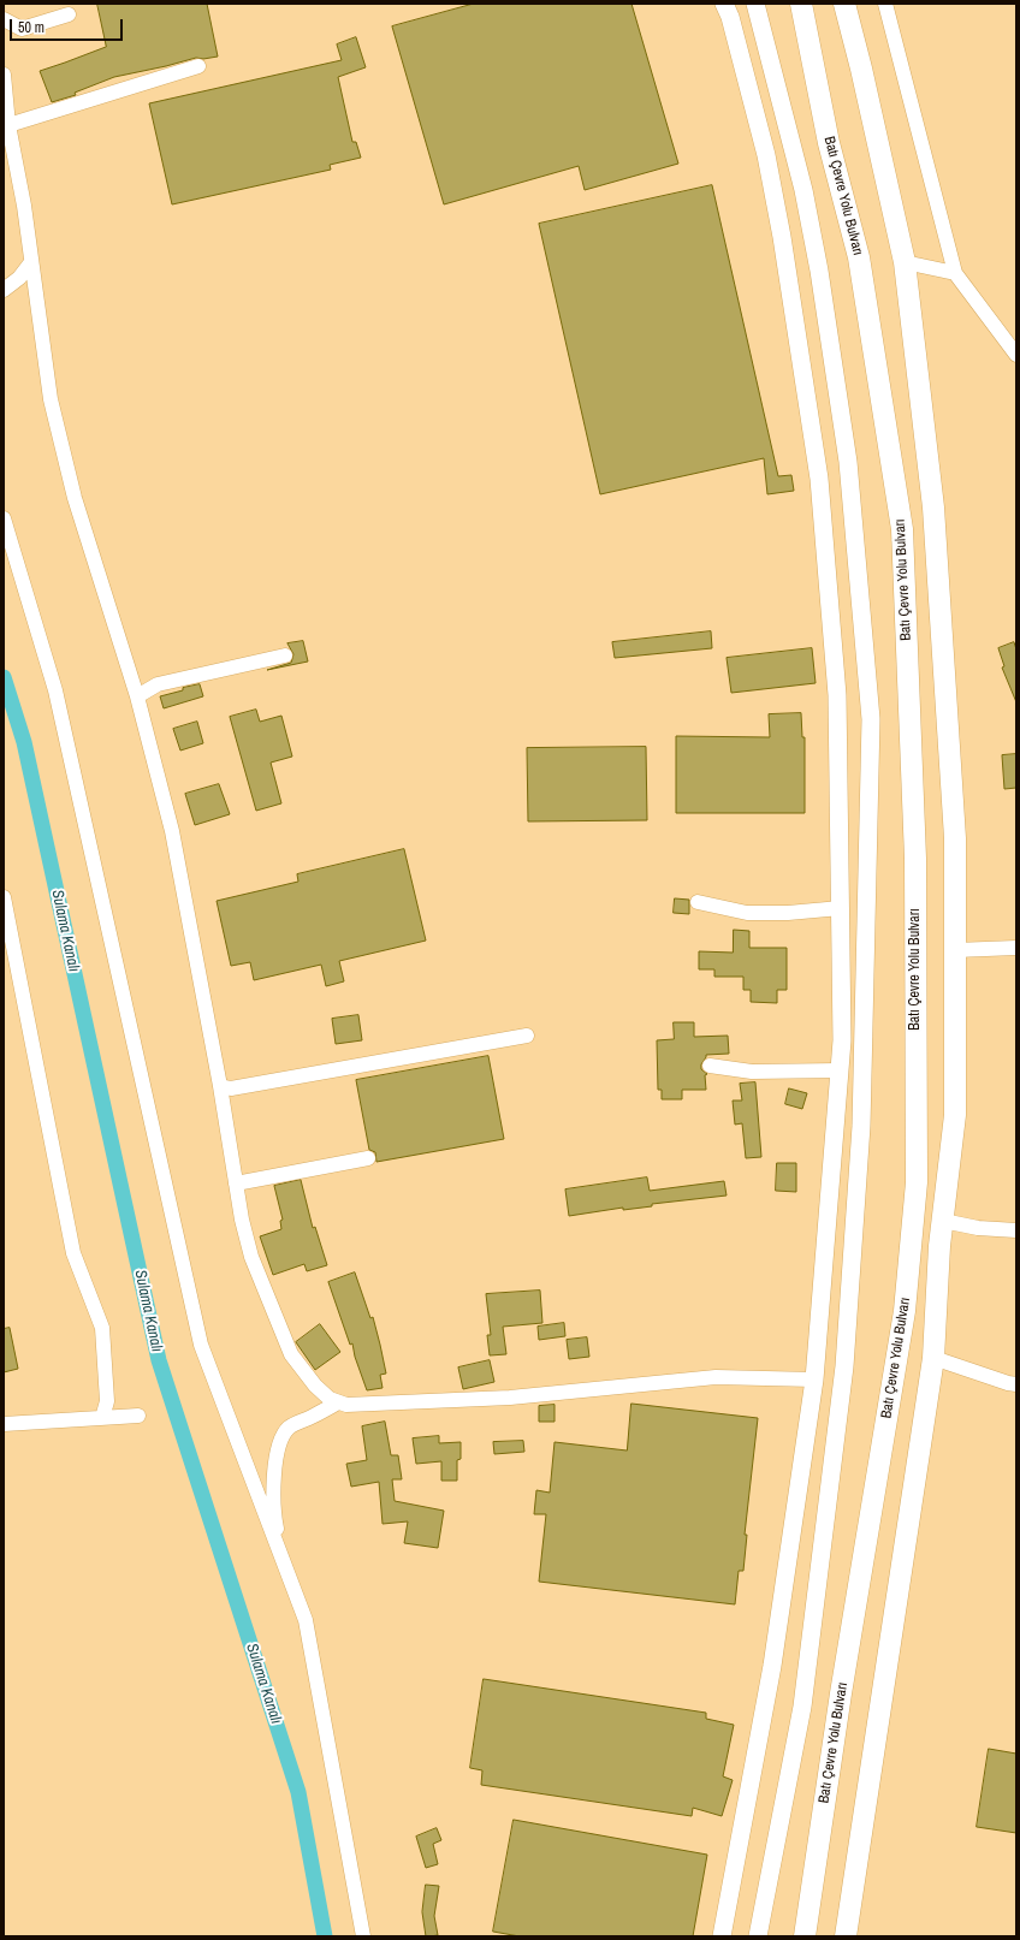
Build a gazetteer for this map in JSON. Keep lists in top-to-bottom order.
{
  "streets": {
    "highway": ["Batı Çevre Yolu Bulvarı"]
  },
  "water": ["Sulama Kanalı"],
  "scale_bar": "50 m"
}
